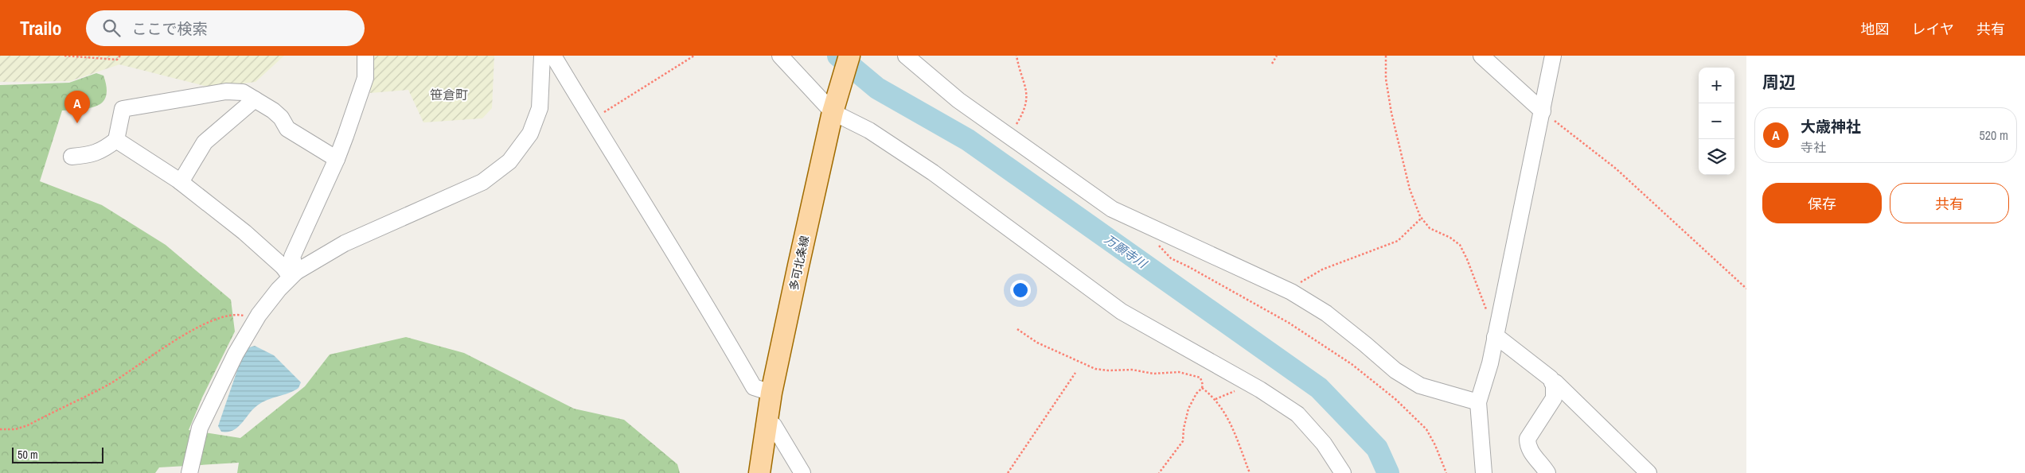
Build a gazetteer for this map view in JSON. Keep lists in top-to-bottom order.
{
  "streets": {
    "main road": ["多可北条線"]
  },
  "districts": ["笹倉町"],
  "water": ["万願寺川"],
  "scale_bar": "50 m",
  "page": {
    "header": "Trailo",
    "search": "ここで検索",
    "nav": ["地図", "レイヤ", "共有"],
    "heading": "周辺",
    "map_buttons": ["+", "−"],
    "pins": "A",
    "list": [
      {
        "mark": "A",
        "name": "大歳神社",
        "note": "寺社",
        "value": "520 m"
      }
    ],
    "buttons": ["保存", "共有"],
    "scale": "50 m"
  }
}
